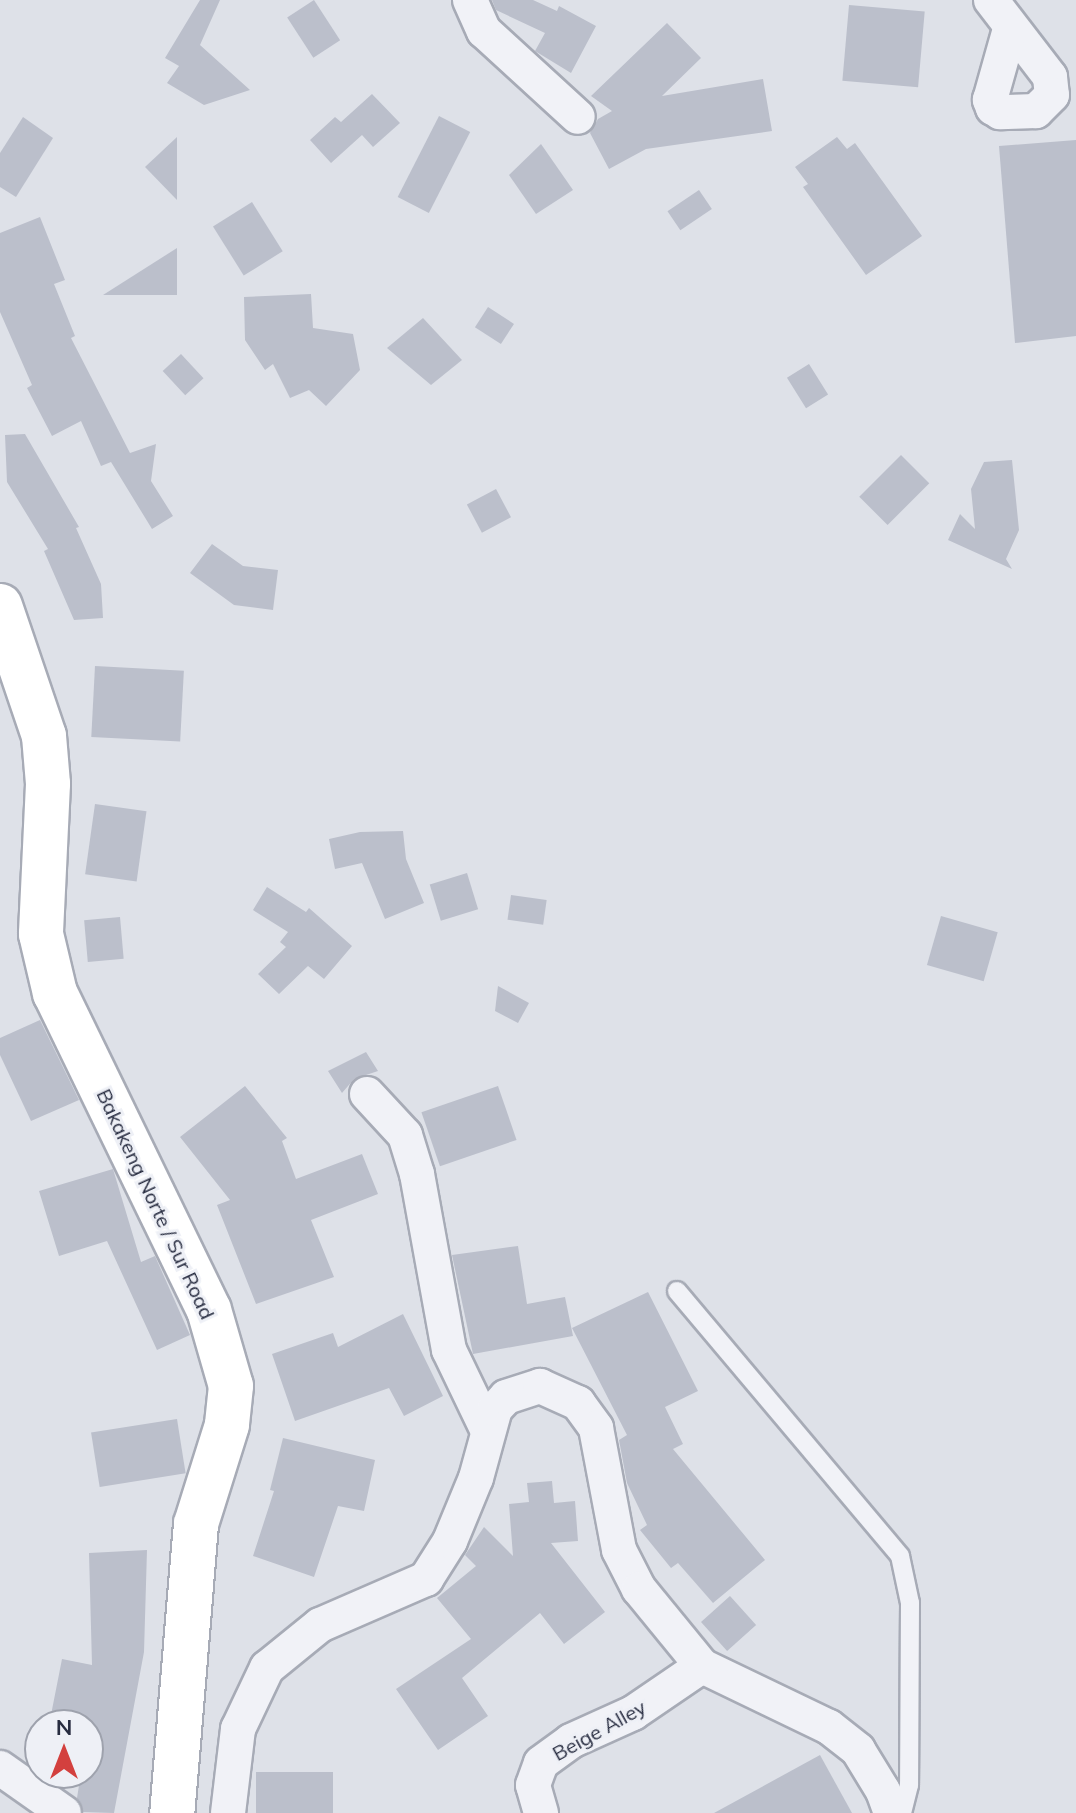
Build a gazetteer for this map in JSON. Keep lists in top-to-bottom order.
{
  "streets": {
    "main road": ["Bakakeng Norte / Sur Road"],
    "street": ["Beige Alley"]
  },
  "north": "top"
}
